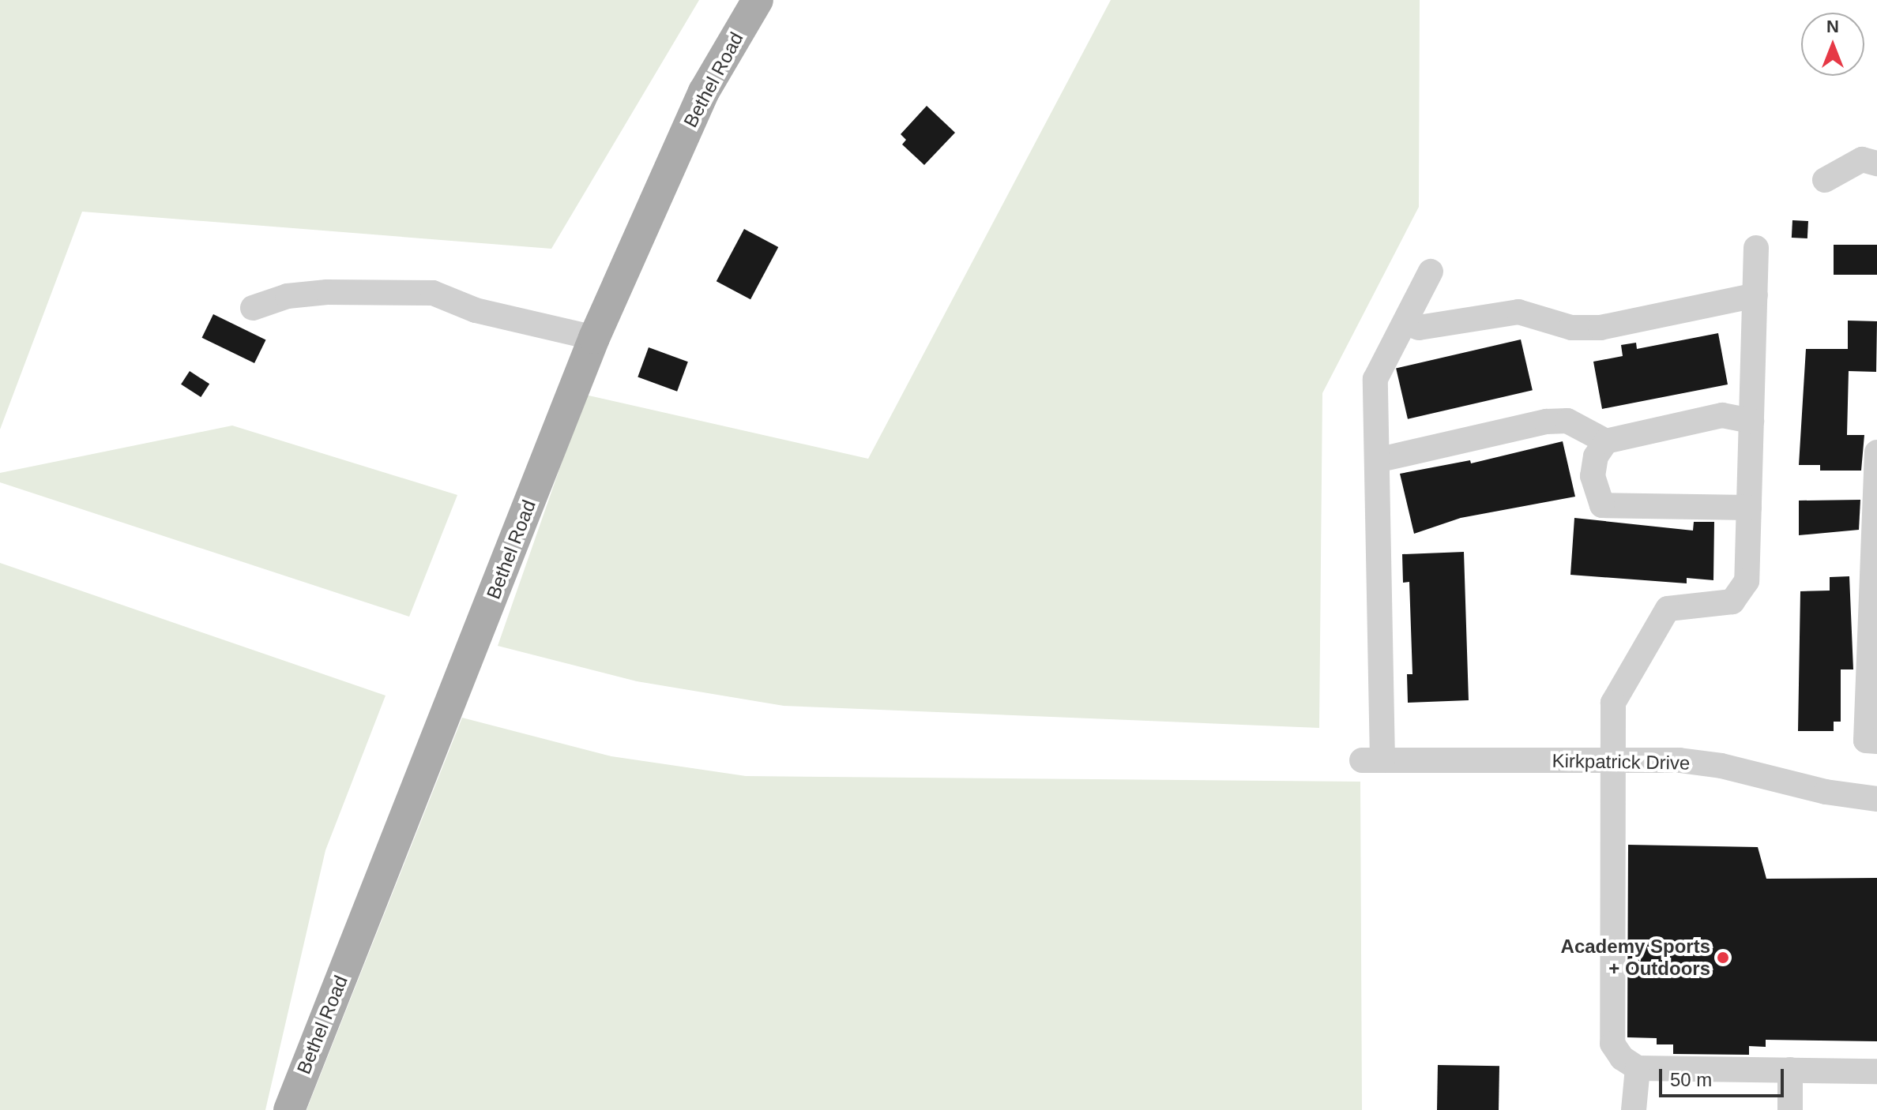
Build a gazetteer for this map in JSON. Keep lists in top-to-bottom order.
{
  "streets": {
    "main road": ["Bethel Road"],
    "street": ["Kirkpatrick Drive"]
  },
  "places": ["Academy Sports + Outdoors"],
  "scale_bar": "50 m",
  "north": "top"
}
